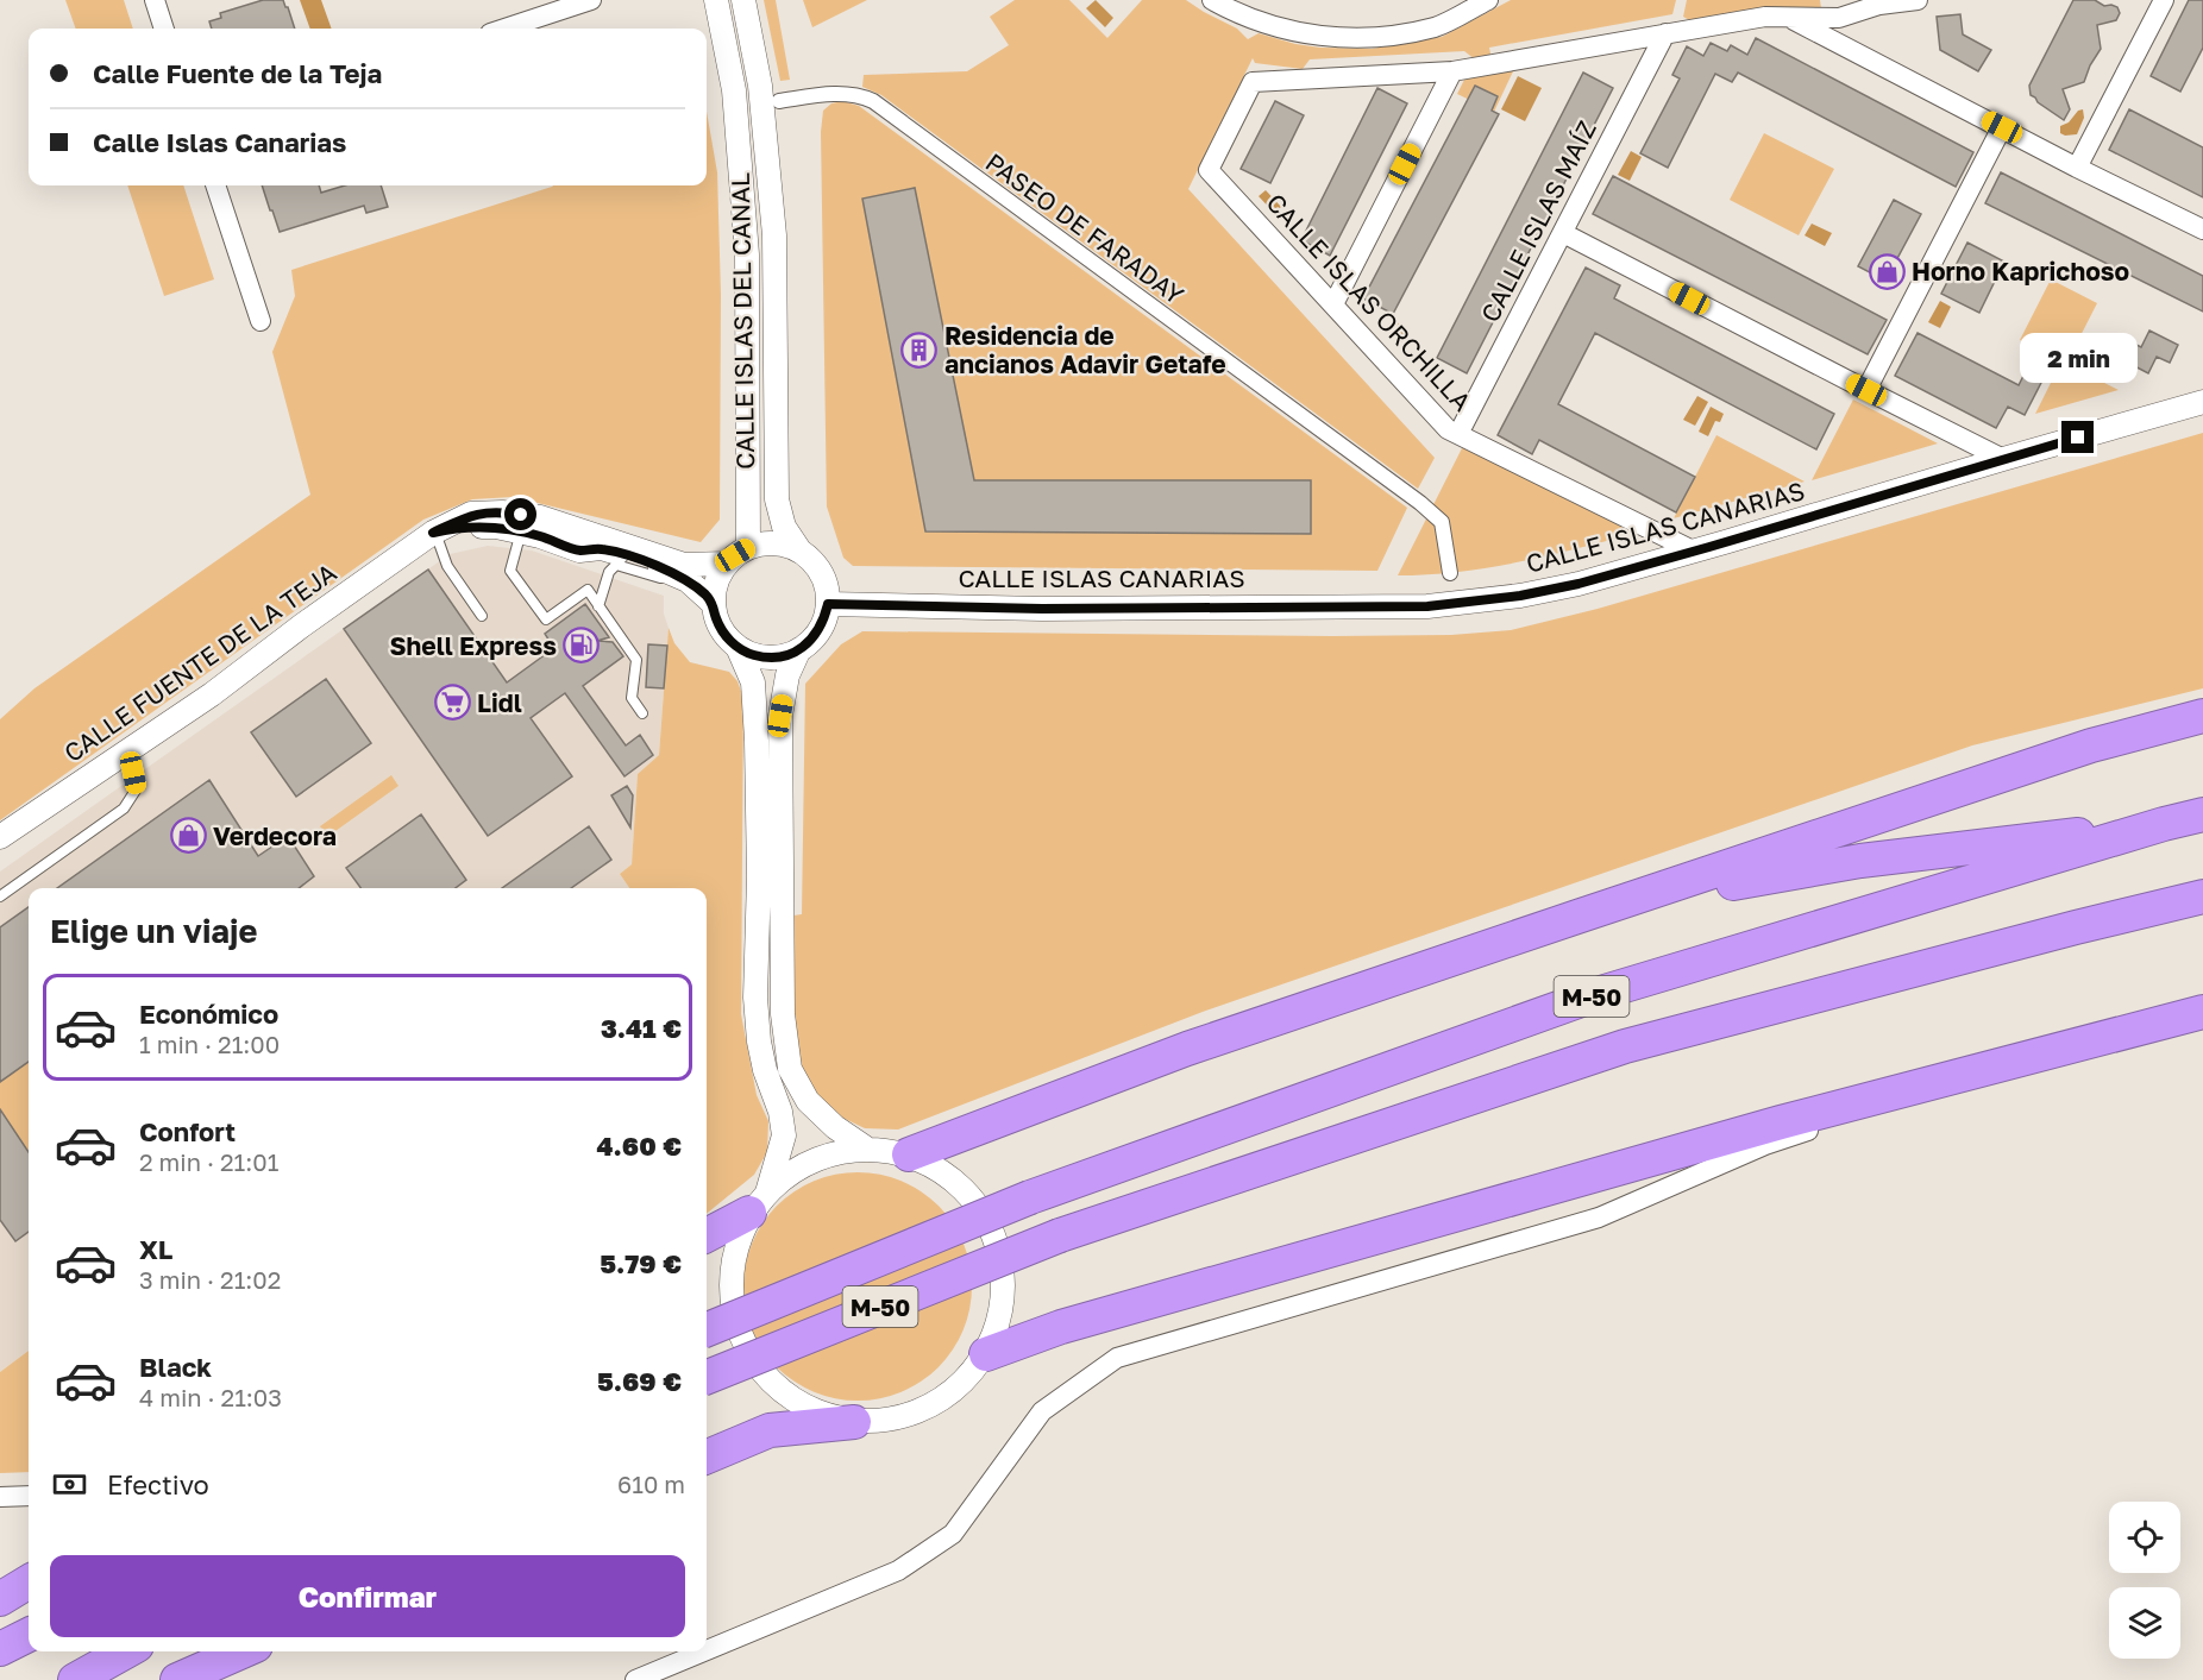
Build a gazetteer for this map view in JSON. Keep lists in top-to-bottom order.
{
  "streets": {
    "highway": ["M-50"],
    "street": [
      "CALLE ISLAS MAÍZ",
      "PASEO DE FARADAY",
      "CALLE ISLAS ORCHILLA",
      "CALLE ISLAS DEL CANAL",
      "CALLE ISLAS CANARIAS",
      "CALLE FUENTE DE LA TEJA"
    ]
  },
  "crossings": [
    ["CALLE ISLAS MAÍZ", "CALLE ISLAS ORCHILLA"],
    ["CALLE ISLAS ORCHILLA", "CALLE ISLAS CANARIAS"],
    ["CALLE ISLAS DEL CANAL", "CALLE ISLAS CANARIAS"],
    ["CALLE ISLAS DEL CANAL", "CALLE FUENTE DE LA TEJA"],
    ["CALLE ISLAS CANARIAS", "CALLE FUENTE DE LA TEJA"]
  ],
  "places": {
    "shop": ["Horno Kaprichoso", "Verdecora"],
    "building": ["Residencia de ancianos Adavir Getafe"],
    "fuel station": ["Shell Express"],
    "supermarket": ["Lidl"]
  },
  "page": {
    "banner": ["Calle Fuente de la Teja", "Calle Islas Canarias"],
    "bubble": "2 min",
    "heading": "Elige un viaje",
    "list": [
      {
        "name": "Económico",
        "note": "1 min · 21:00",
        "value": "3.41 €"
      },
      {
        "name": "Confort",
        "note": "2 min · 21:01",
        "value": "4.60 €"
      },
      {
        "name": "XL",
        "note": "3 min · 21:02",
        "value": "5.79 €"
      },
      {
        "name": "Black",
        "note": "4 min · 21:03",
        "value": "5.69 €"
      }
    ],
    "pay": ["Efectivo", "610 m"],
    "buttons": "Confirmar"
  }
}
